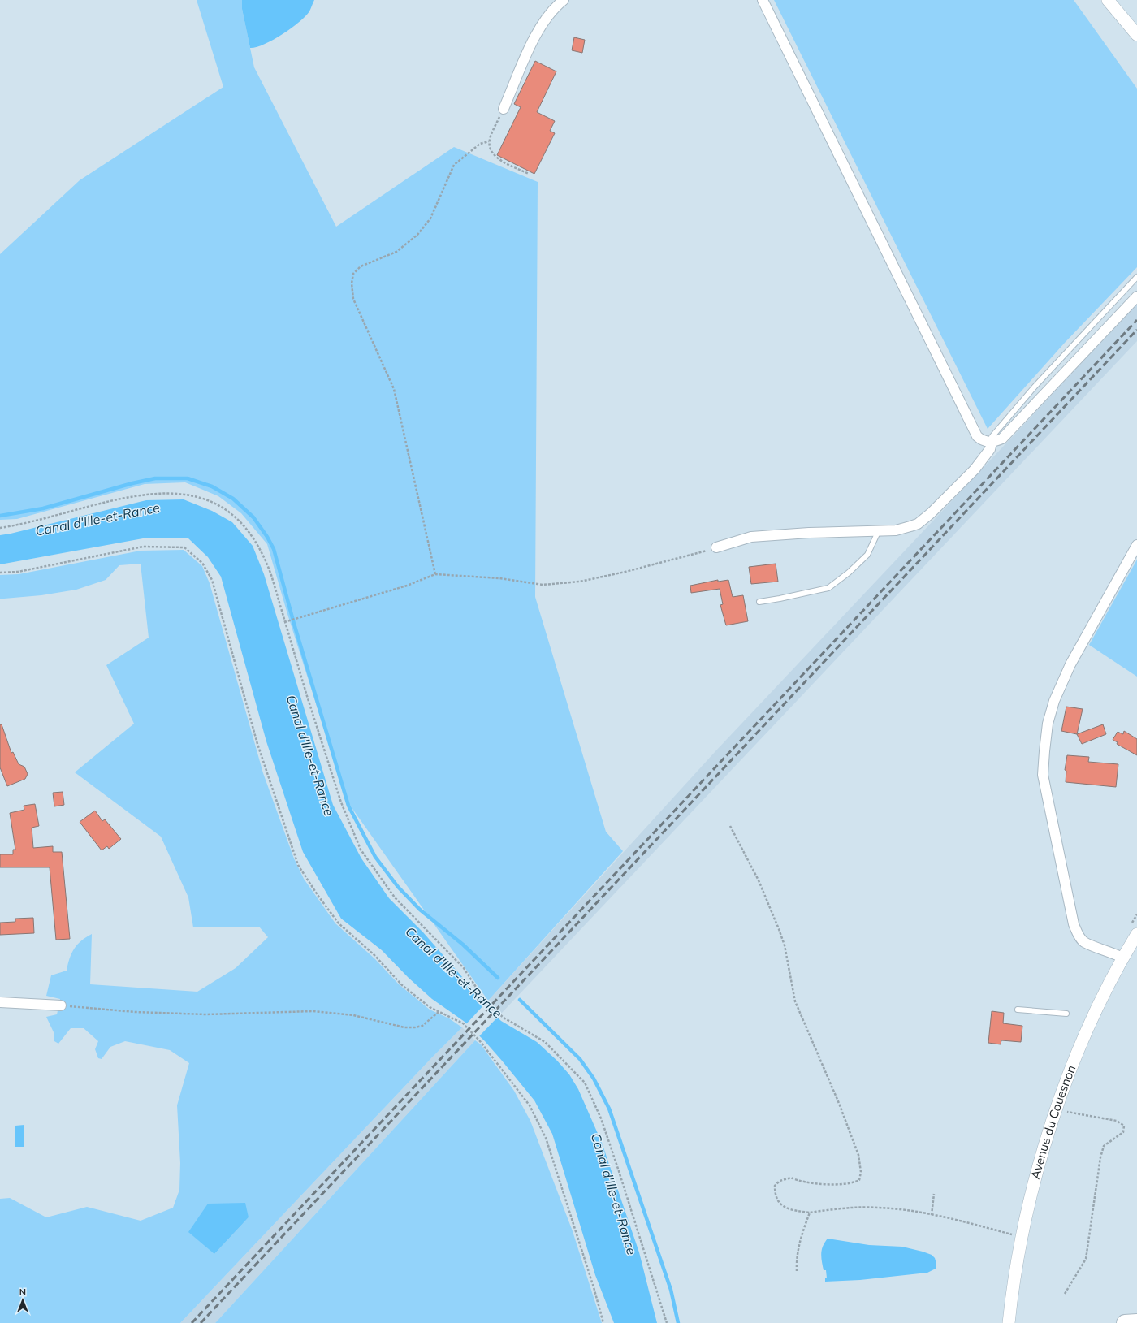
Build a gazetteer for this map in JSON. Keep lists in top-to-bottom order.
{
  "streets": {
    "street": ["Avenue du Couesnon"]
  },
  "water": ["Canal d'Ille-et-Rance"],
  "north": "top"
}
